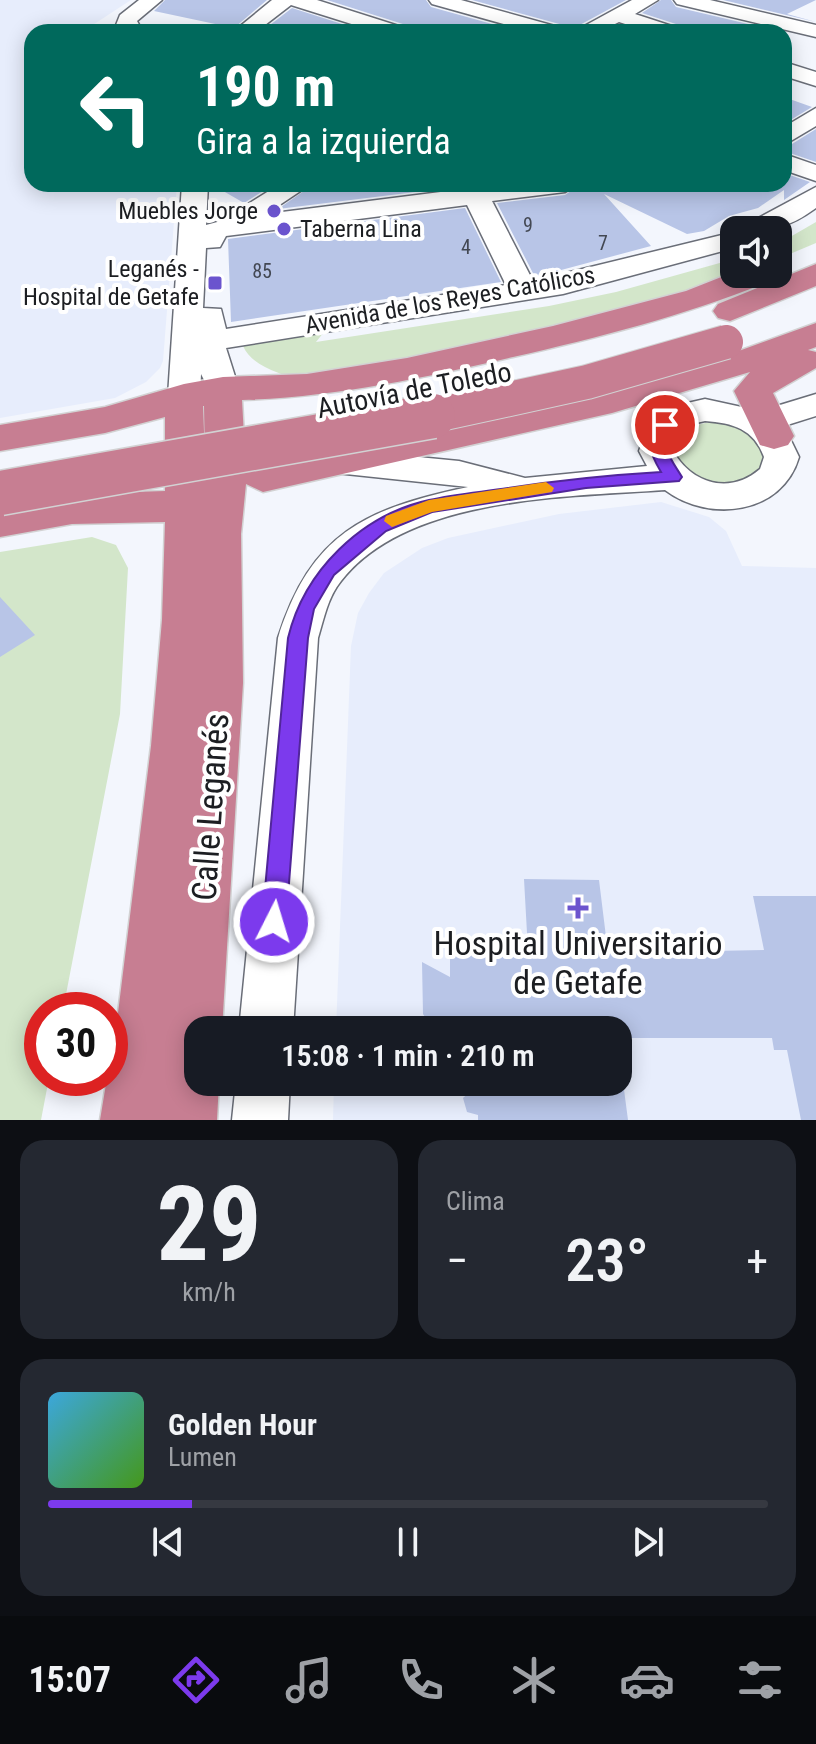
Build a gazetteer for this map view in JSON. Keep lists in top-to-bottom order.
{
  "streets": {
    "highway": ["Autovía de Toledo", "Calle Leganés"],
    "street": ["Avenida de los Reyes Católicos"]
  },
  "crossings": [
    ["Avenida de los Reyes Católicos", "Calle Leganés"]
  ],
  "places": {
    "other": ["Muebles Jorge", "Taberna Lina"],
    "transit": ["Leganés - Hospital de Getafe"],
    "health": ["Hospital Universitario de Getafe"]
  },
  "house_numbers": [
    "9",
    "7",
    "4",
    "85"
  ],
  "page": {
    "turn": ["190 m", "Gira a la izquierda"],
    "limit": "30",
    "trip": "15:08 · 1 min · 210 m",
    "tile": [
      ["29", "km/h"],
      "Clima"
    ],
    "heat": ["−", "23°", "+"],
    "song": ["Golden Hour", "Lumen"],
    "tabs": "15:07"
  }
}
